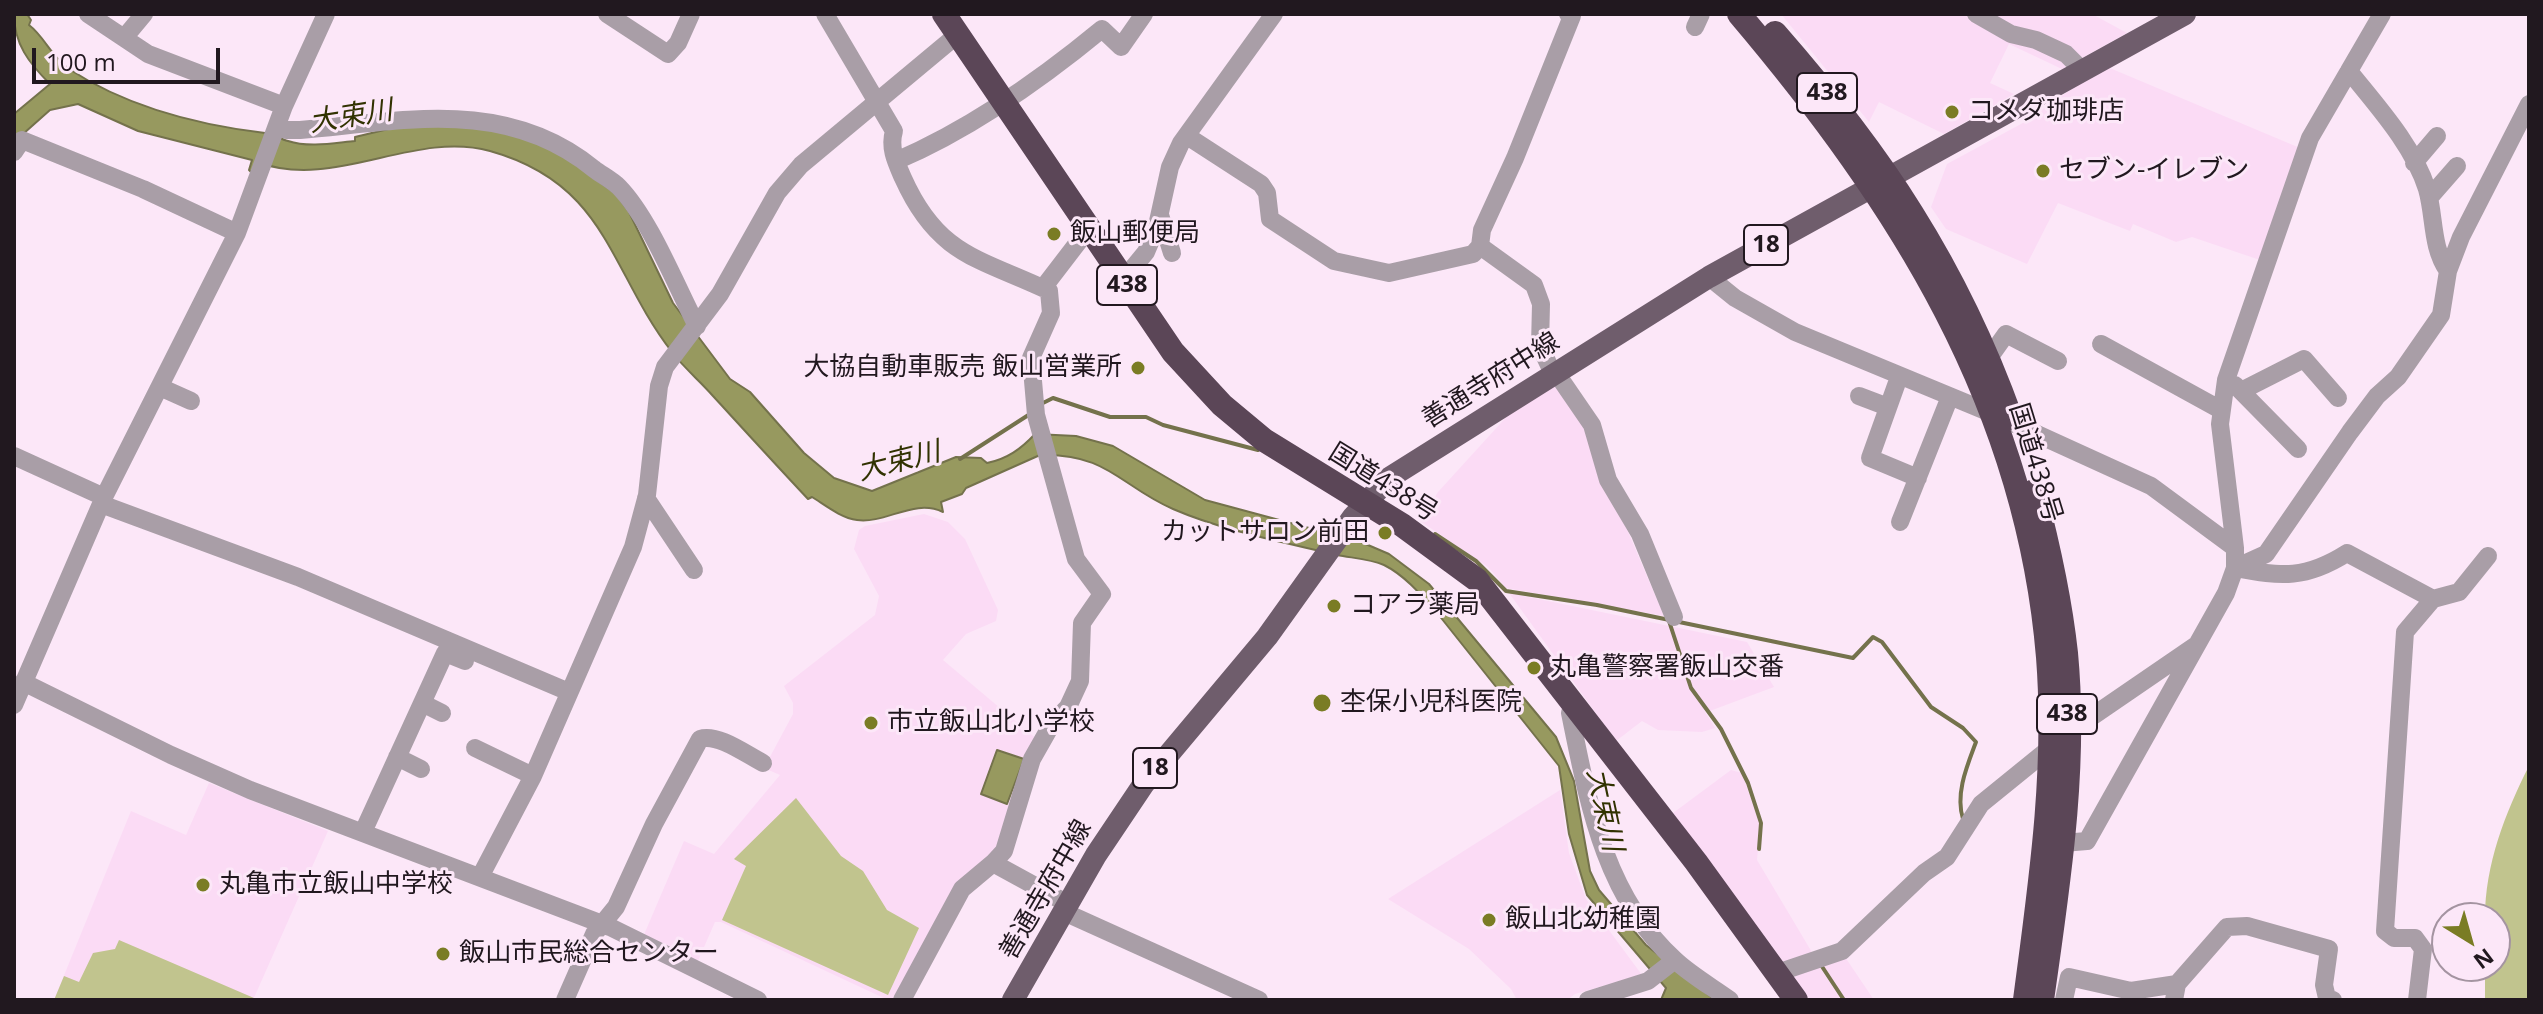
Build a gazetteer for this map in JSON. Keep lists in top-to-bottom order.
{
  "streets": {
    "highway": ["438", "国道438号"],
    "main road": ["18", "善通寺府中線"]
  },
  "crossings": [
    ["善通寺府中線", "国道438号"]
  ],
  "water": ["大束川"],
  "places": [
    "コメダ珈琲店",
    "セブン-イレブン",
    "飯山郵便局",
    "大協自動車販売 飯山営業所",
    "カットサロン前田",
    "コアラ薬局",
    "丸亀警察署飯山交番",
    "杢保小児科医院",
    "市立飯山北小学校",
    "丸亀市立飯山中学校",
    "飯山北幼稚園",
    "飯山市民総合センター"
  ],
  "scale_bar": "100 m",
  "north": "bottom right"
}
